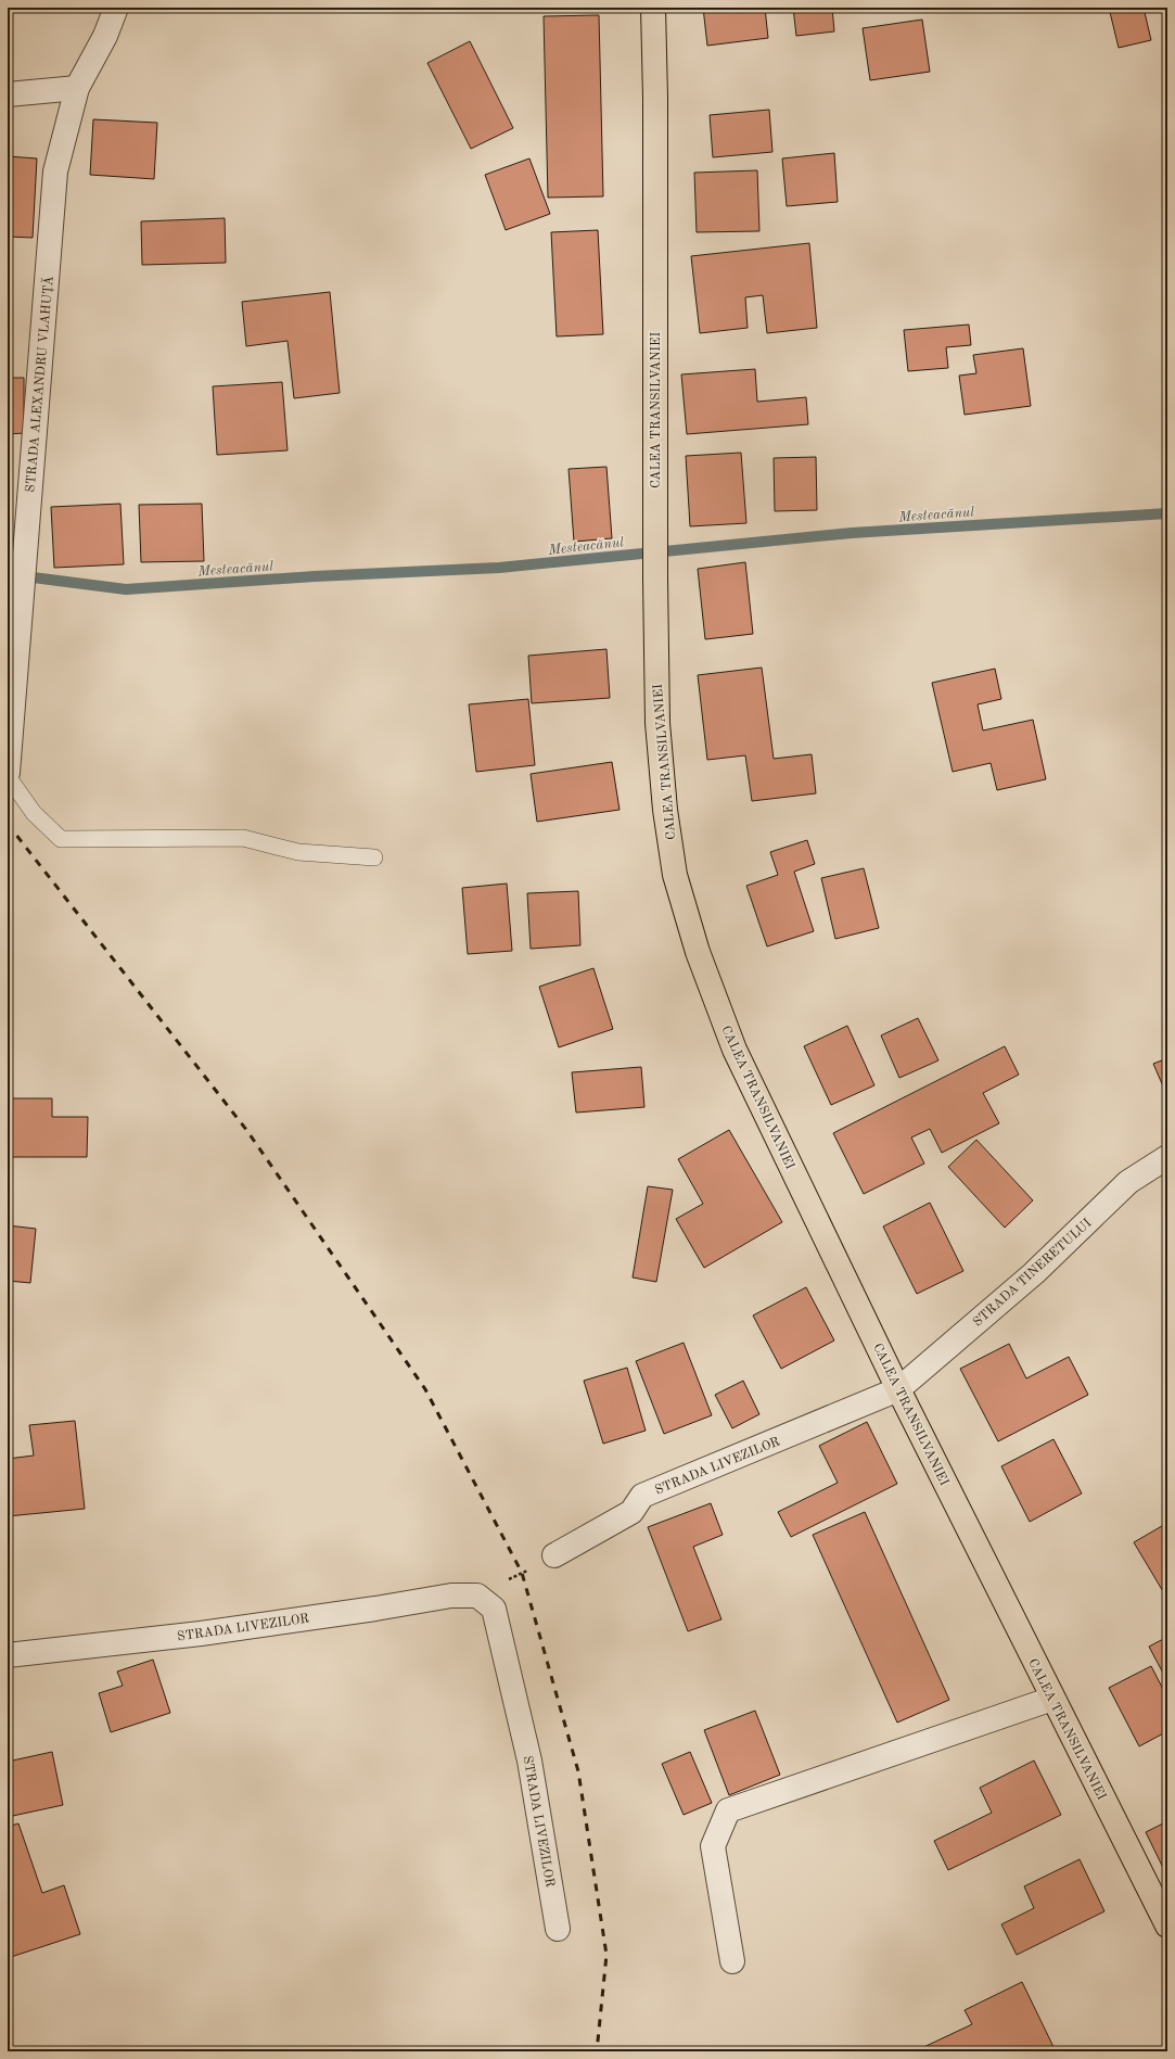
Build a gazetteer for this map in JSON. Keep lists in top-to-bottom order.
{
  "streets": {
    "highway": ["CALEA TRANSILVANIEI"],
    "street": ["STRADA ALEXANDRU VLAHUȚĂ", "STRADA TINERETULUI", "STRADA LIVEZILOR"]
  },
  "crossings": [
    ["CALEA TRANSILVANIEI", "STRADA TINERETULUI"],
    ["CALEA TRANSILVANIEI", "STRADA LIVEZILOR"],
    ["STRADA TINERETULUI", "STRADA LIVEZILOR"]
  ],
  "water": ["Mesteacănul"]
}
